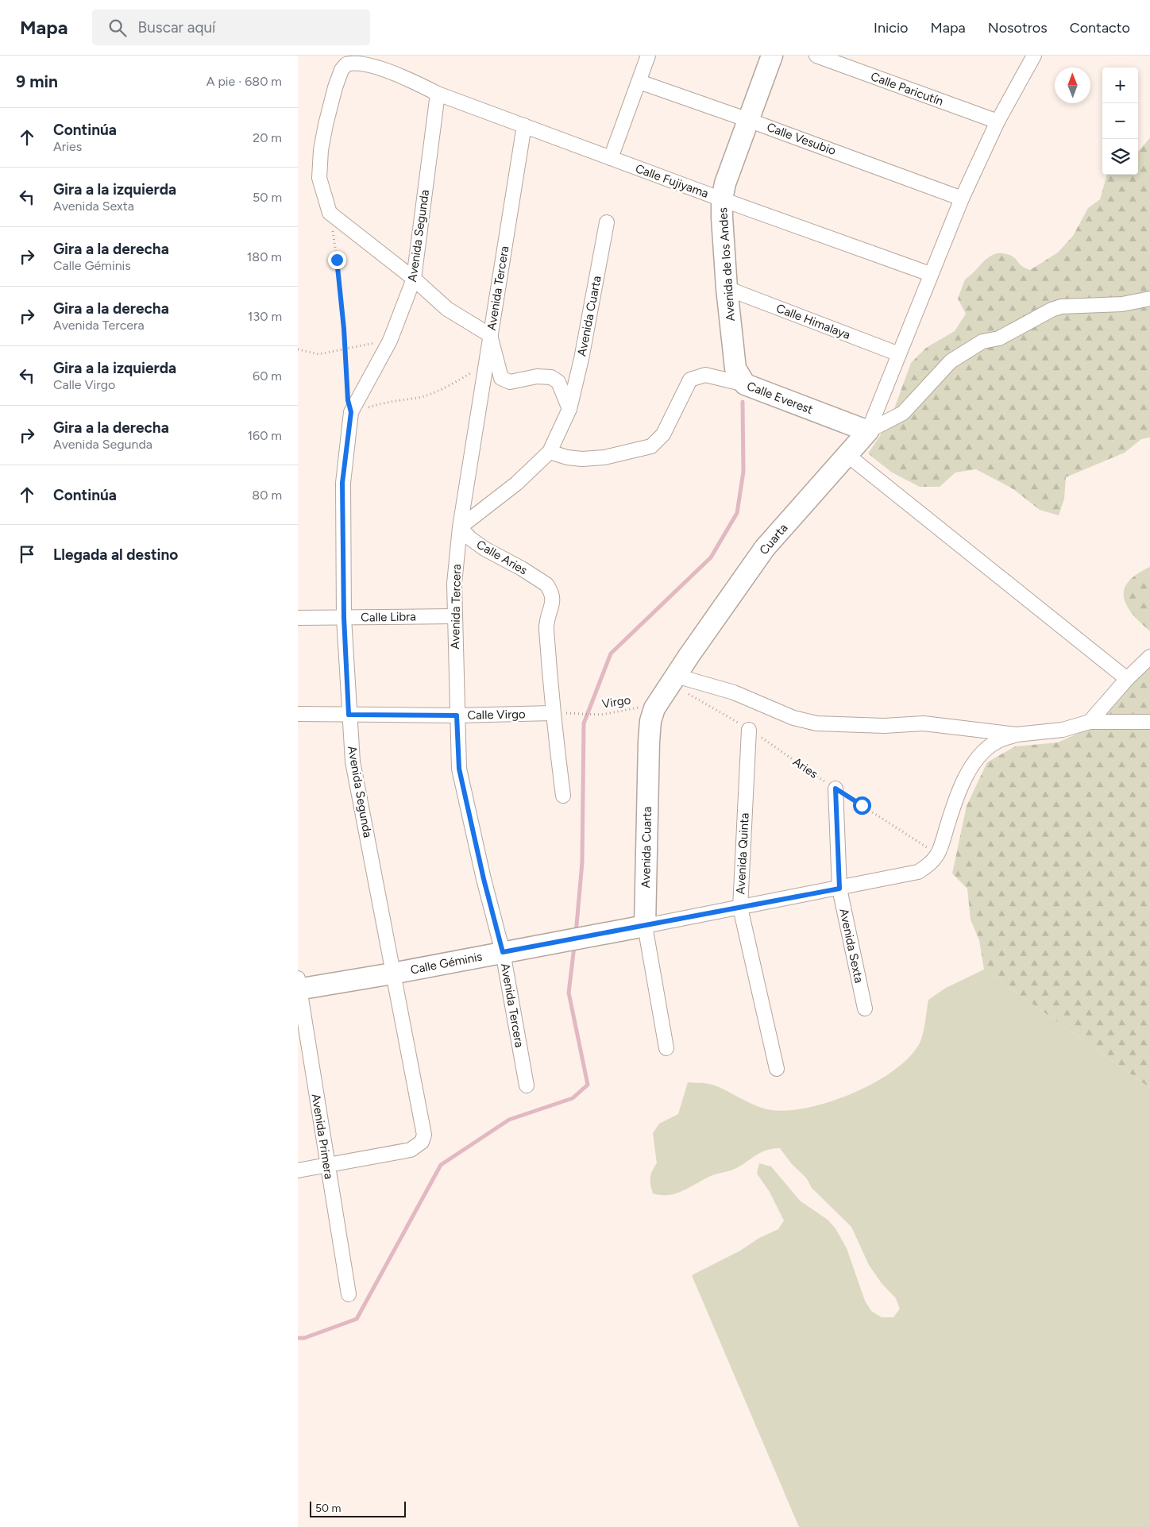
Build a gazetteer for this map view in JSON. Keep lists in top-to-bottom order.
{
  "streets": {
    "street": [
      "Calle Paricutín",
      "Calle Vesubio",
      "Calle Fujiyama",
      "Avenida Segunda",
      "Avenida de los Andes",
      "Avenida Tercera",
      "Avenida Cuarta",
      "Calle Himalaya",
      "Calle Everest",
      "Cuarta",
      "Calle Aries",
      "Calle Libra",
      "Calle Virgo",
      "Avenida Quinta",
      "Avenida Sexta",
      "Calle Géminis",
      "Avenida Primera"
    ],
    "path": ["Virgo", "Aries"]
  },
  "crossings": [
    ["Calle Vesubio", "Avenida de los Andes"],
    ["Calle Fujiyama", "Avenida Segunda"],
    ["Calle Fujiyama", "Avenida de los Andes"],
    ["Calle Fujiyama", "Avenida Tercera"],
    ["Avenida Segunda", "Calle Libra"],
    ["Avenida Segunda", "Calle Virgo"],
    ["Avenida Segunda", "Calle Géminis"],
    ["Avenida Segunda", "Avenida Primera"],
    ["Avenida de los Andes", "Calle Himalaya"],
    ["Avenida de los Andes", "Calle Everest"],
    ["Avenida Tercera", "Calle Aries"],
    ["Avenida Tercera", "Calle Libra"],
    ["Avenida Tercera", "Calle Virgo"],
    ["Avenida Tercera", "Calle Géminis"],
    ["Avenida Cuarta", "Calle Everest"],
    ["Avenida Cuarta", "Cuarta"],
    ["Avenida Cuarta", "Virgo"],
    ["Avenida Cuarta", "Aries"],
    ["Avenida Cuarta", "Calle Géminis"],
    ["Calle Everest", "Cuarta"],
    ["Calle Aries", "Calle Virgo"],
    ["Aries", "Avenida Quinta"],
    ["Aries", "Avenida Sexta"],
    ["Aries", "Calle Géminis"],
    ["Avenida Quinta", "Calle Géminis"],
    ["Avenida Sexta", "Calle Géminis"],
    ["Calle Géminis", "Avenida Primera"]
  ],
  "scale_bar": "50 m",
  "north": "top",
  "page": {
    "header": "Mapa",
    "search": "Buscar aquí",
    "nav": [
      "Inicio",
      "Mapa",
      "Nosotros",
      "Contacto"
    ],
    "heading": ["9 min", "A pie · 680 m"],
    "map_buttons": ["+", "−"],
    "list": [
      ["Continúa", "Aries", "20 m"],
      ["Gira a la izquierda", "Avenida Sexta", "50 m"],
      ["Gira a la derecha", "Calle Géminis", "180 m"],
      ["Gira a la derecha", "Avenida Tercera", "130 m"],
      ["Gira a la izquierda", "Calle Virgo", "60 m"],
      ["Gira a la derecha", "Avenida Segunda", "160 m"],
      ["Continúa", "80 m"],
      "Llegada al destino"
    ],
    "scale": "50 m"
  }
}
